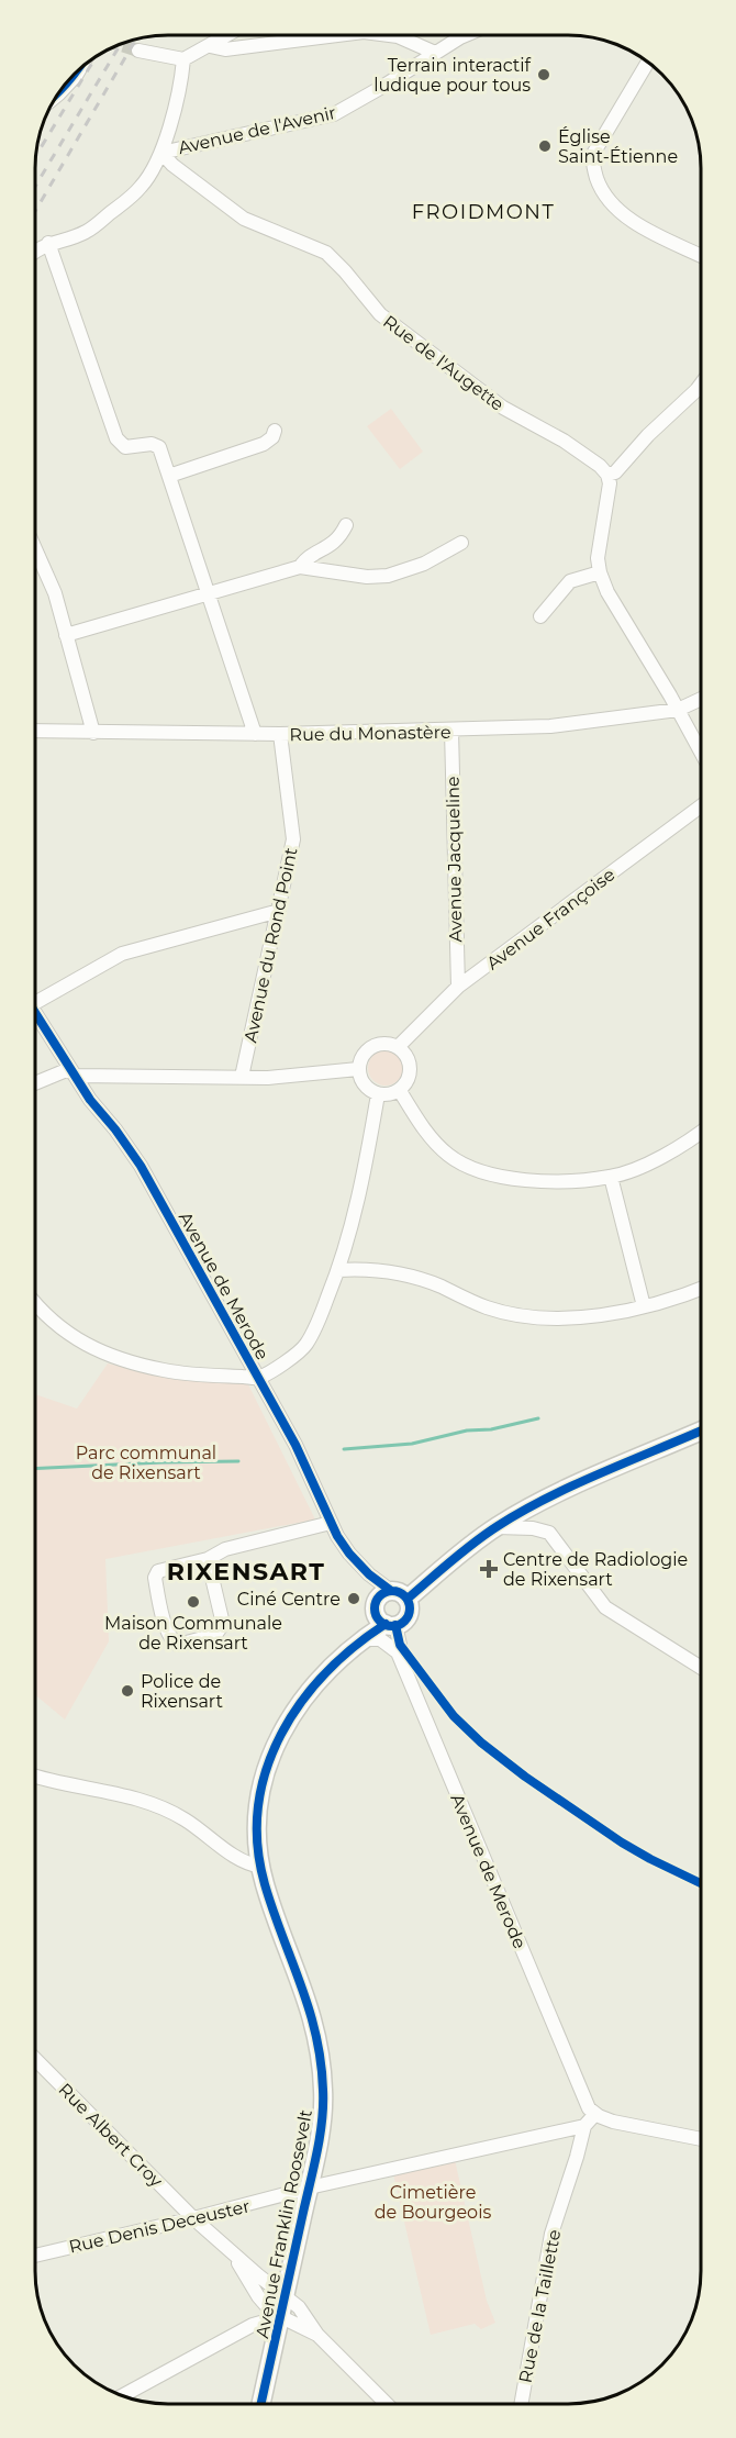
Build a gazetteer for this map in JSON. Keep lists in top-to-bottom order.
{
  "streets": {
    "main road": ["Avenue Franklin Roosevelt"],
    "street": [
      "Avenue de l'Avenir",
      "Rue de l'Augette",
      "Rue du Monastère",
      "Avenue Jacqueline",
      "Avenue Françoise",
      "Avenue du Rond Point",
      "Avenue de Merode",
      "Rue Albert Croy",
      "Rue Denis Deceuster",
      "Rue de la Taillette"
    ]
  },
  "crossings": [
    ["Avenue de l'Avenir", "Rue de l'Augette"],
    ["Rue du Monastère", "Avenue Jacqueline"],
    ["Rue du Monastère", "Avenue du Rond Point"],
    ["Avenue Jacqueline", "Avenue Françoise"],
    ["Avenue de Merode", "Avenue Franklin Roosevelt"],
    ["Rue Albert Croy", "Avenue Franklin Roosevelt"],
    ["Rue Albert Croy", "Rue Denis Deceuster"],
    ["Avenue Franklin Roosevelt", "Rue Denis Deceuster"],
    ["Rue Denis Deceuster", "Rue de la Taillette"]
  ],
  "districts": ["FROIDMONT", "RIXENSART"],
  "parks": ["Parc communal de Rixensart", "Cimetière de Bourgeois"],
  "places": {
    "other": [
      "Terrain interactif ludique pour tous",
      "Église Saint-Étienne",
      "Ciné Centre",
      "Maison Communale de Rixensart",
      "Police de Rixensart"
    ],
    "health": ["Centre de Radiologie de Rixensart"]
  }
}
